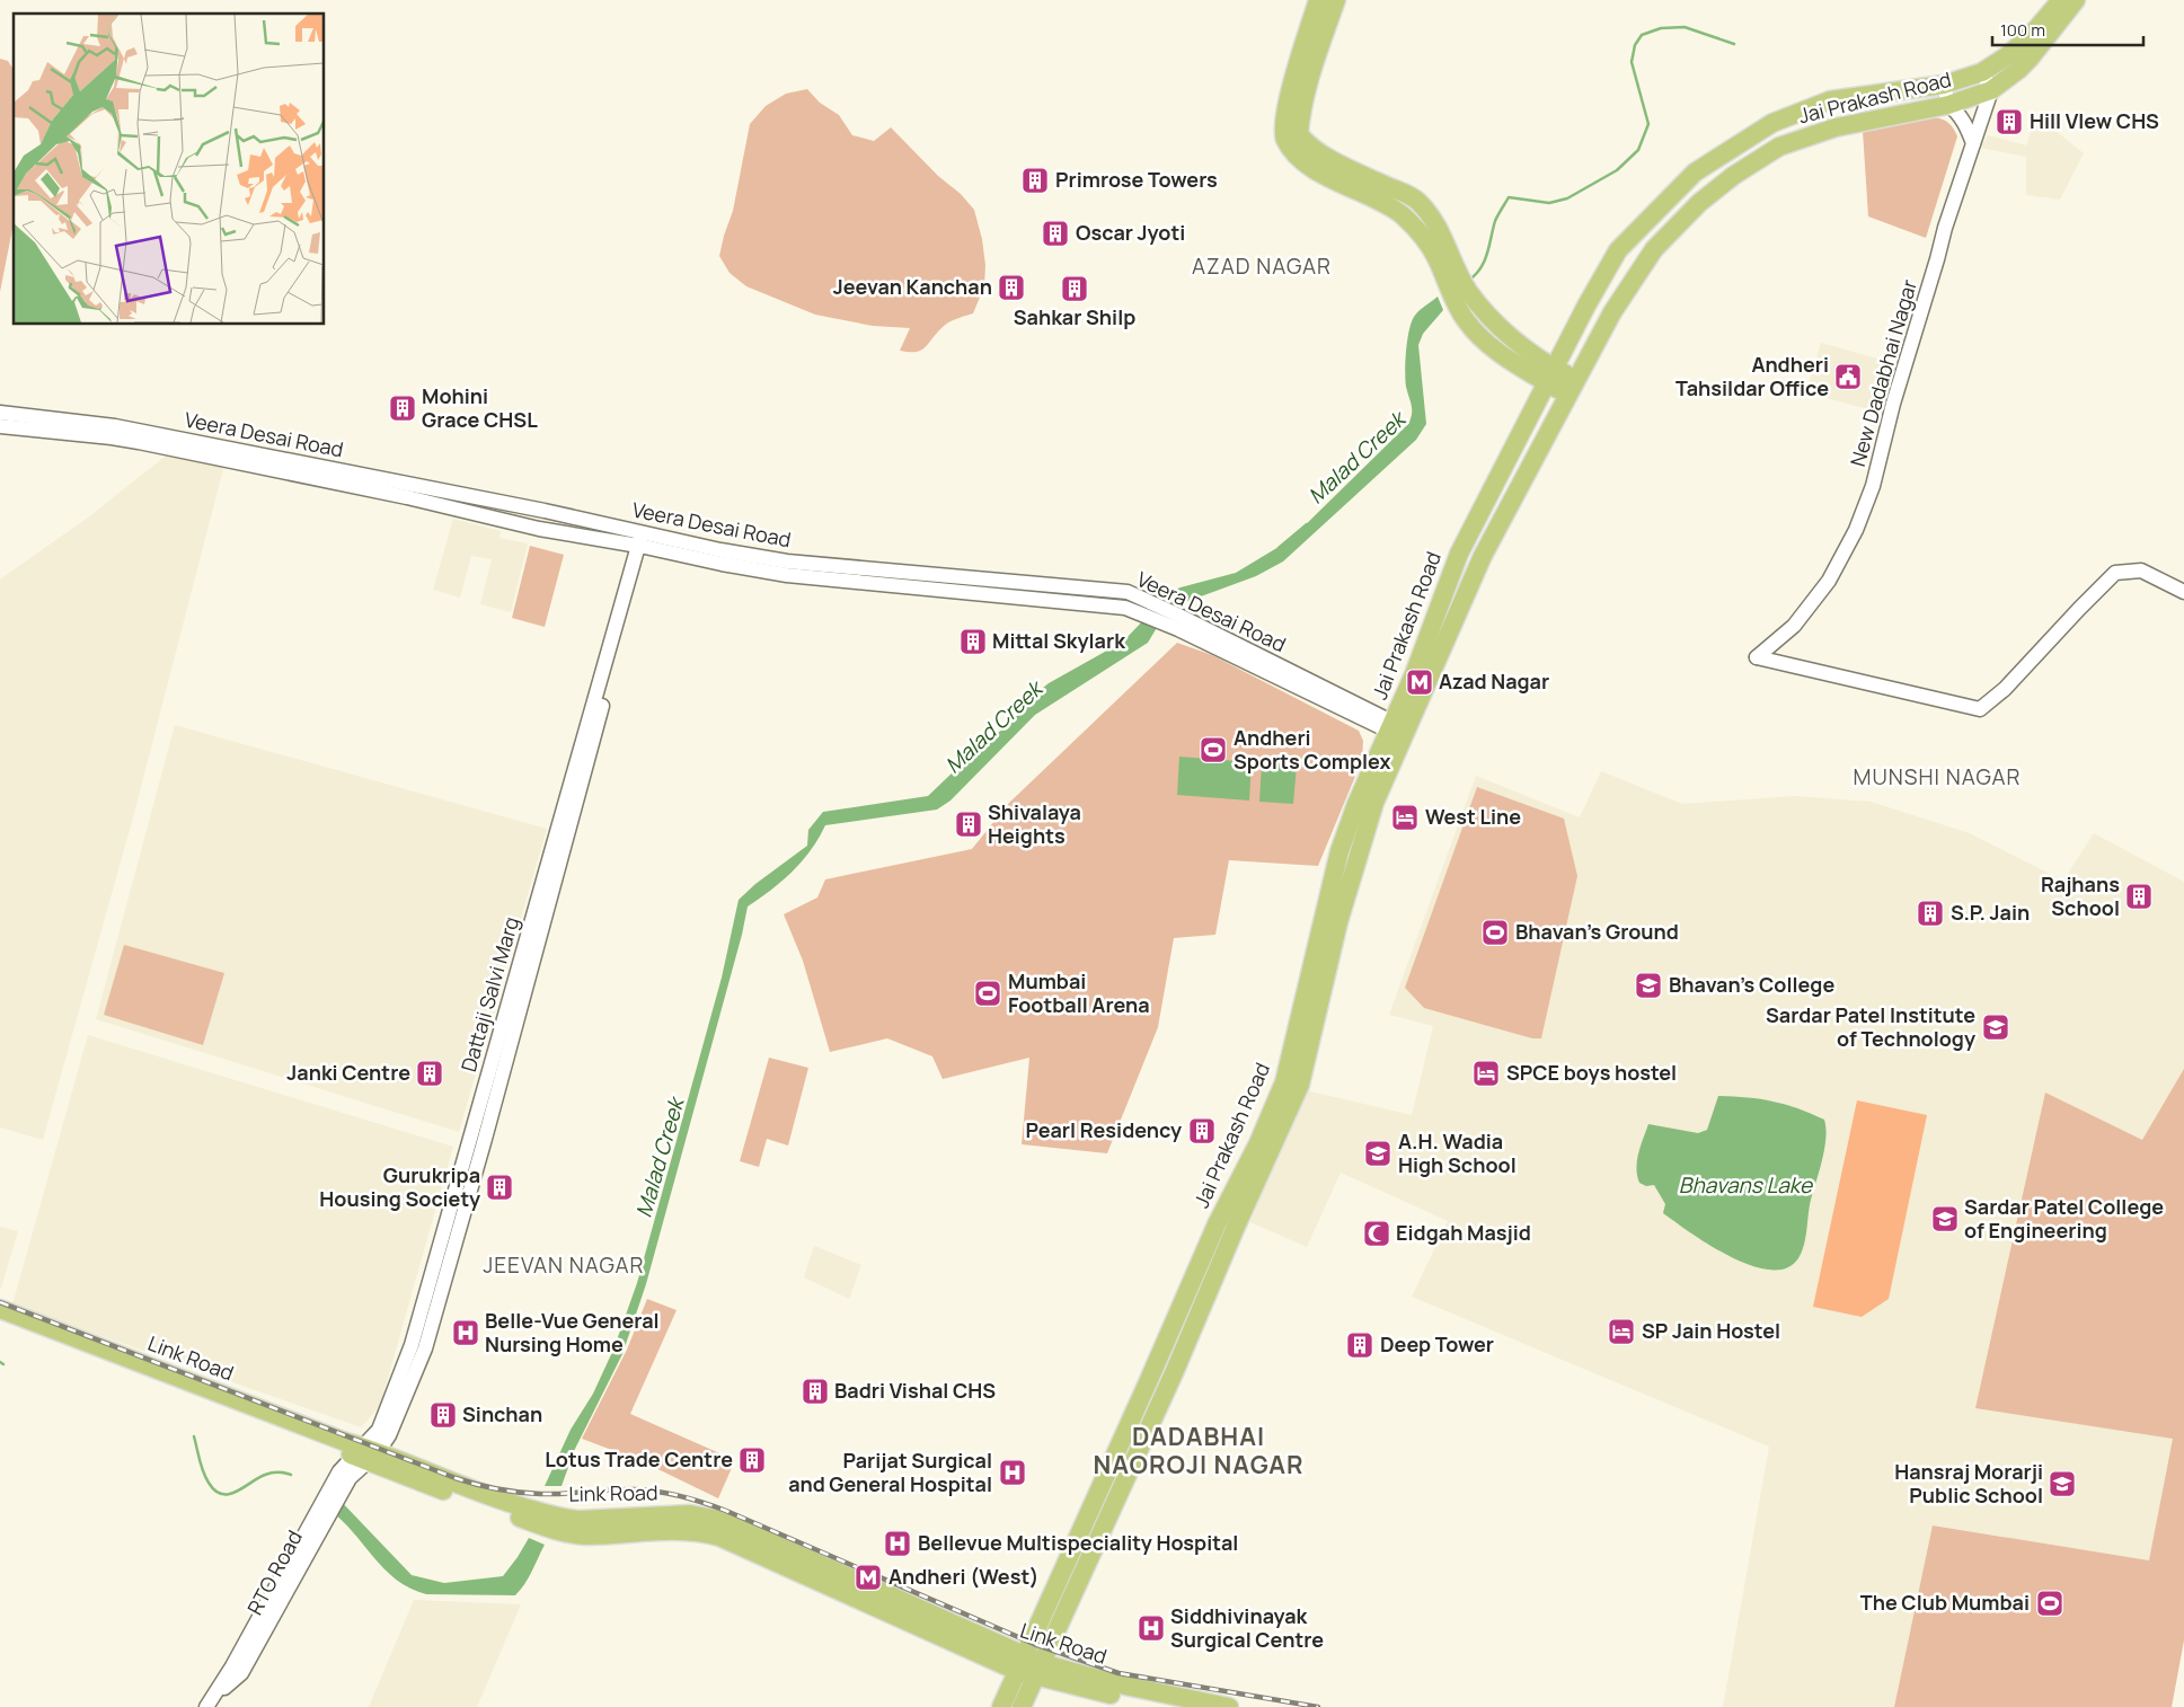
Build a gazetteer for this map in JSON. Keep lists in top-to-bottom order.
{
  "streets": {
    "main road": ["Jai Prakash Road", "Link Road"],
    "street": [
      "New Dadabhai Nagar",
      "Veera Desai Road",
      "Dattaji Salvi Marg",
      "RTO Road"
    ]
  },
  "crossings": [
    ["Jai Prakash Road", "New Dadabhai Nagar"],
    ["Jai Prakash Road", "Veera Desai Road"],
    ["Jai Prakash Road", "Link Road"],
    ["Veera Desai Road", "Dattaji Salvi Marg"],
    ["Dattaji Salvi Marg", "Link Road"],
    ["Dattaji Salvi Marg", "RTO Road"],
    ["Link Road", "RTO Road"]
  ],
  "districts": [
    "AZAD NAGAR",
    "MUNSHI NAGAR",
    "JEEVAN NAGAR",
    "DADABHAI NAOROJI NAGAR"
  ],
  "water": ["Malad Creek", "Bhavans Lake"],
  "places": {
    "building": [
      "Hill VIew CHS",
      "Primrose Towers",
      "Oscar Jyoti",
      "Jeevan Kanchan",
      "Sahkar Shilp",
      "Mohini Grace CHSL",
      "Mittal Skylark",
      "Shivalaya Heights",
      "Rajhans School",
      "S.P. Jain",
      "Janki Centre",
      "Pearl Residency",
      "Gurukripa Housing Society",
      "Deep Tower",
      "Badri Vishal CHS",
      "Sinchan",
      "Lotus Trade Centre"
    ],
    "public building": ["Andheri Tahsildar Office"],
    "metro station": ["Azad Nagar", "Andheri (West)"],
    "sports": [
      "Andheri Sports Complex",
      "Bhavan's Ground",
      "Mumbai Football Arena",
      "The Club Mumbai"
    ],
    "hotel": ["West Line", "SPCE boys hostel", "SP Jain Hostel"],
    "school or university": [
      "Bhavan's College",
      "Sardar Patel Institute of Technology",
      "A.H. Wadia High School",
      "Sardar Patel College of Engineering",
      "Hansraj Morarji Public School"
    ],
    "mosque": ["Eidgah Masjid"],
    "hospital": [
      "Belle-Vue General Nursing Home",
      "Parijat Surgical and General Hospital",
      "Bellevue Multispeciality Hospital",
      "Siddhivinayak Surgical Centre"
    ]
  },
  "scale_bar": "100 m"
}
